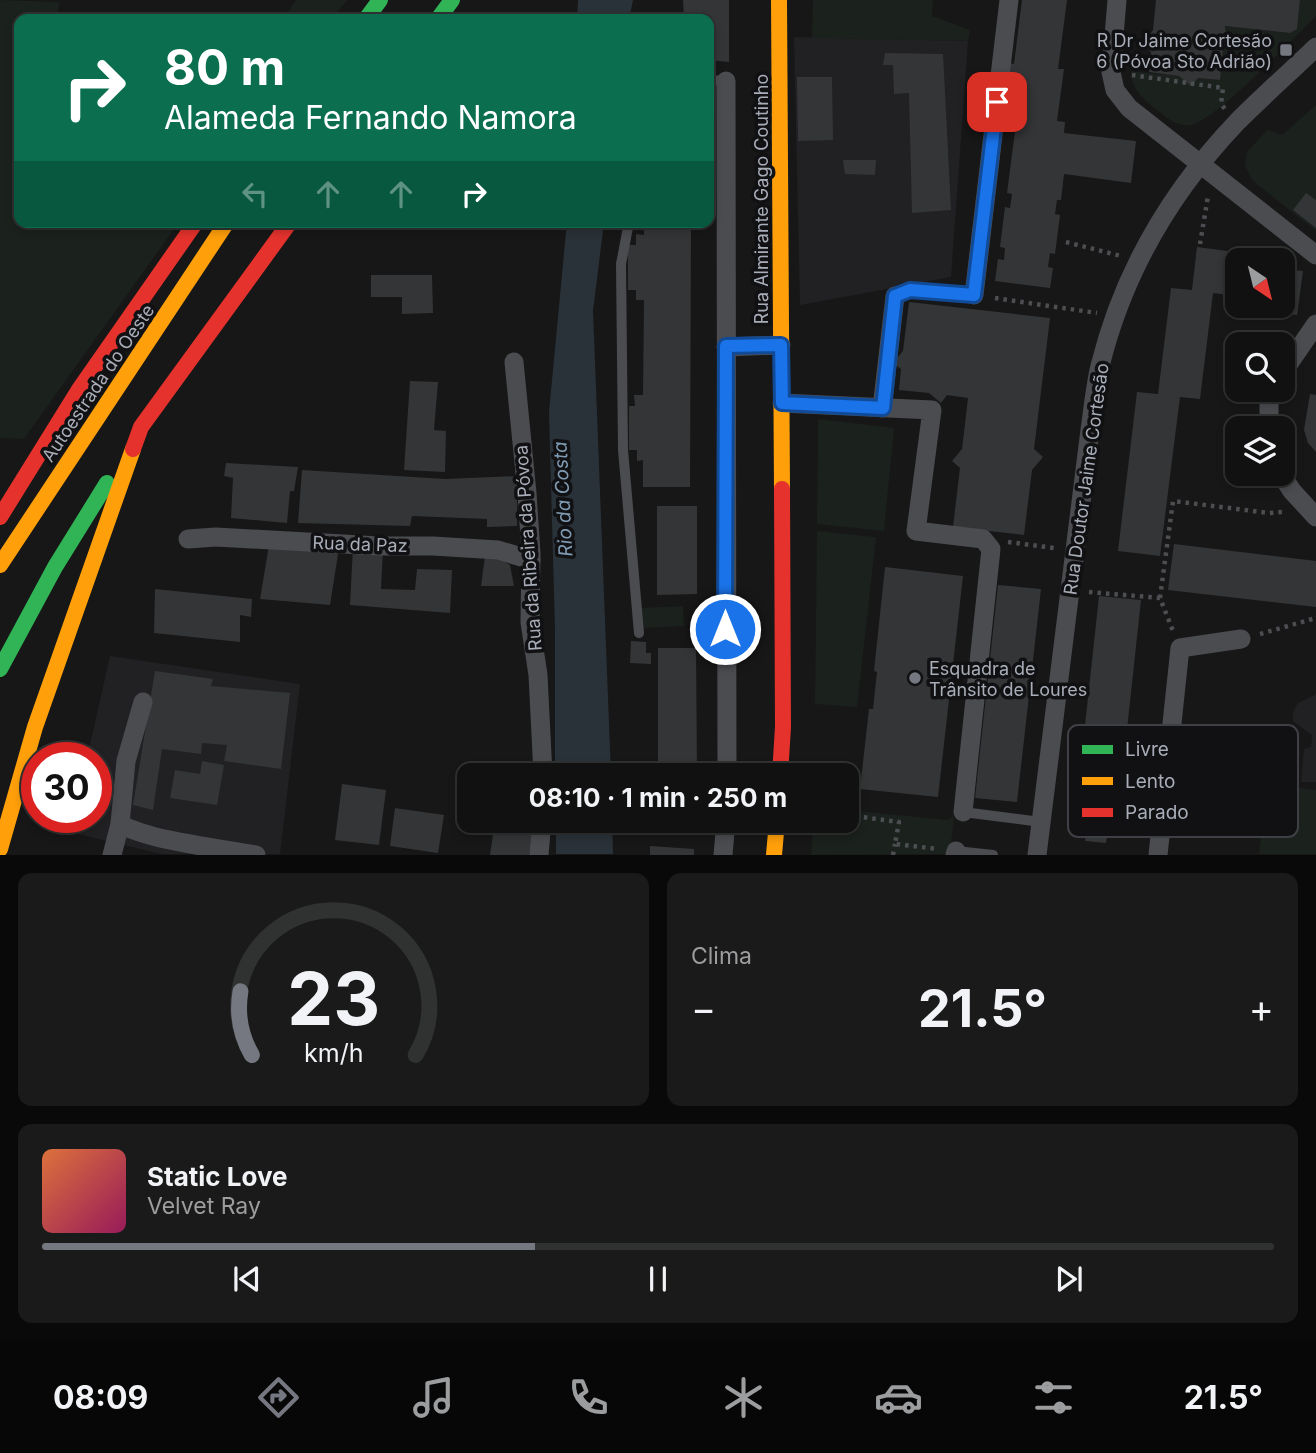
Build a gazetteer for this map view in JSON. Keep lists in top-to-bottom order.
{
  "streets": {
    "main road": ["Rua Almirante Gago Coutinho", "Autoestrada do Oeste"],
    "street": ["Rua Doutor Jaime Cortesão", "Rua da Paz", "Rua da Ribeira da Póvoa"]
  },
  "crossings": [
    ["Rua da Paz", "Rua da Ribeira da Póvoa"]
  ],
  "water": ["Rio da Costa"],
  "places": {
    "transit": ["R Dr Jaime Cortesão 6 (Póvoa Sto Adrião)"],
    "other": ["Esquadra de Trânsito de Loures"]
  },
  "legend": ["Livre", "Lento", "Parado"],
  "north": "bottom right",
  "page": {
    "turn": ["80 m", "Alameda Fernando Namora"],
    "limit": "30",
    "trip": "08:10 · 1 min · 250 m",
    "tile": "Clima",
    "heat": ["−", "21.5°", "+"],
    "song": ["Static Love", "Velvet Ray"],
    "tabs": ["08:09", "21.5°"],
    "gauge": ["23", "km/h"]
  }
}
